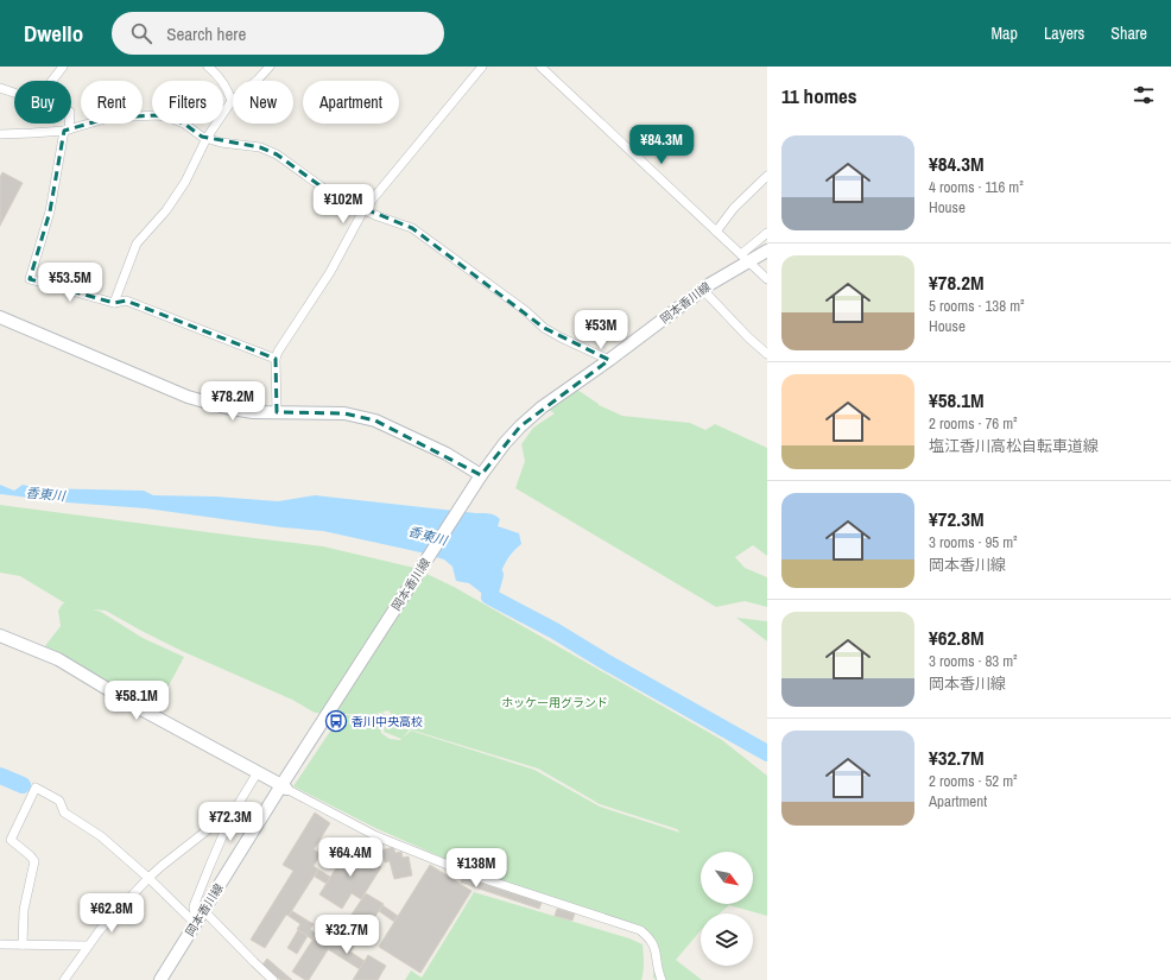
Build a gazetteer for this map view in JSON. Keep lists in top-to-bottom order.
{
  "streets": {
    "main road": ["岡本香川線"]
  },
  "water": ["香東川"],
  "parks": ["ホッケー用グランド"],
  "places": {
    "bus stop": ["香川中央高校"]
  },
  "north": "bottom right",
  "page": {
    "header": "Dwello",
    "search": "Search here",
    "nav": ["Map", "Layers", "Share"],
    "heading": "11 homes",
    "chip": [
      "Buy",
      "Rent",
      "Filters",
      "New",
      "Apartment"
    ],
    "list": [
      {
        "name": "¥84.3M",
        "note": "4 rooms · 116 m² · House"
      },
      {
        "name": "¥78.2M",
        "note": "5 rooms · 138 m² · House"
      },
      {
        "name": "¥58.1M",
        "note": "2 rooms · 76 m² · 塩江香川高松自転車道線"
      },
      {
        "name": "¥72.3M",
        "note": "3 rooms · 95 m² · 岡本香川線"
      },
      {
        "name": "¥62.8M",
        "note": "3 rooms · 83 m² · 岡本香川線"
      },
      {
        "name": "¥32.7M",
        "note": "2 rooms · 52 m² · Apartment"
      }
    ],
    "price": [
      "¥84.3M",
      "¥102M",
      "¥53.5M",
      "¥53M",
      "¥78.2M",
      "¥58.1M",
      "¥72.3M",
      "¥64.4M",
      "¥138M",
      "¥62.8M",
      "¥32.7M"
    ]
  }
}
